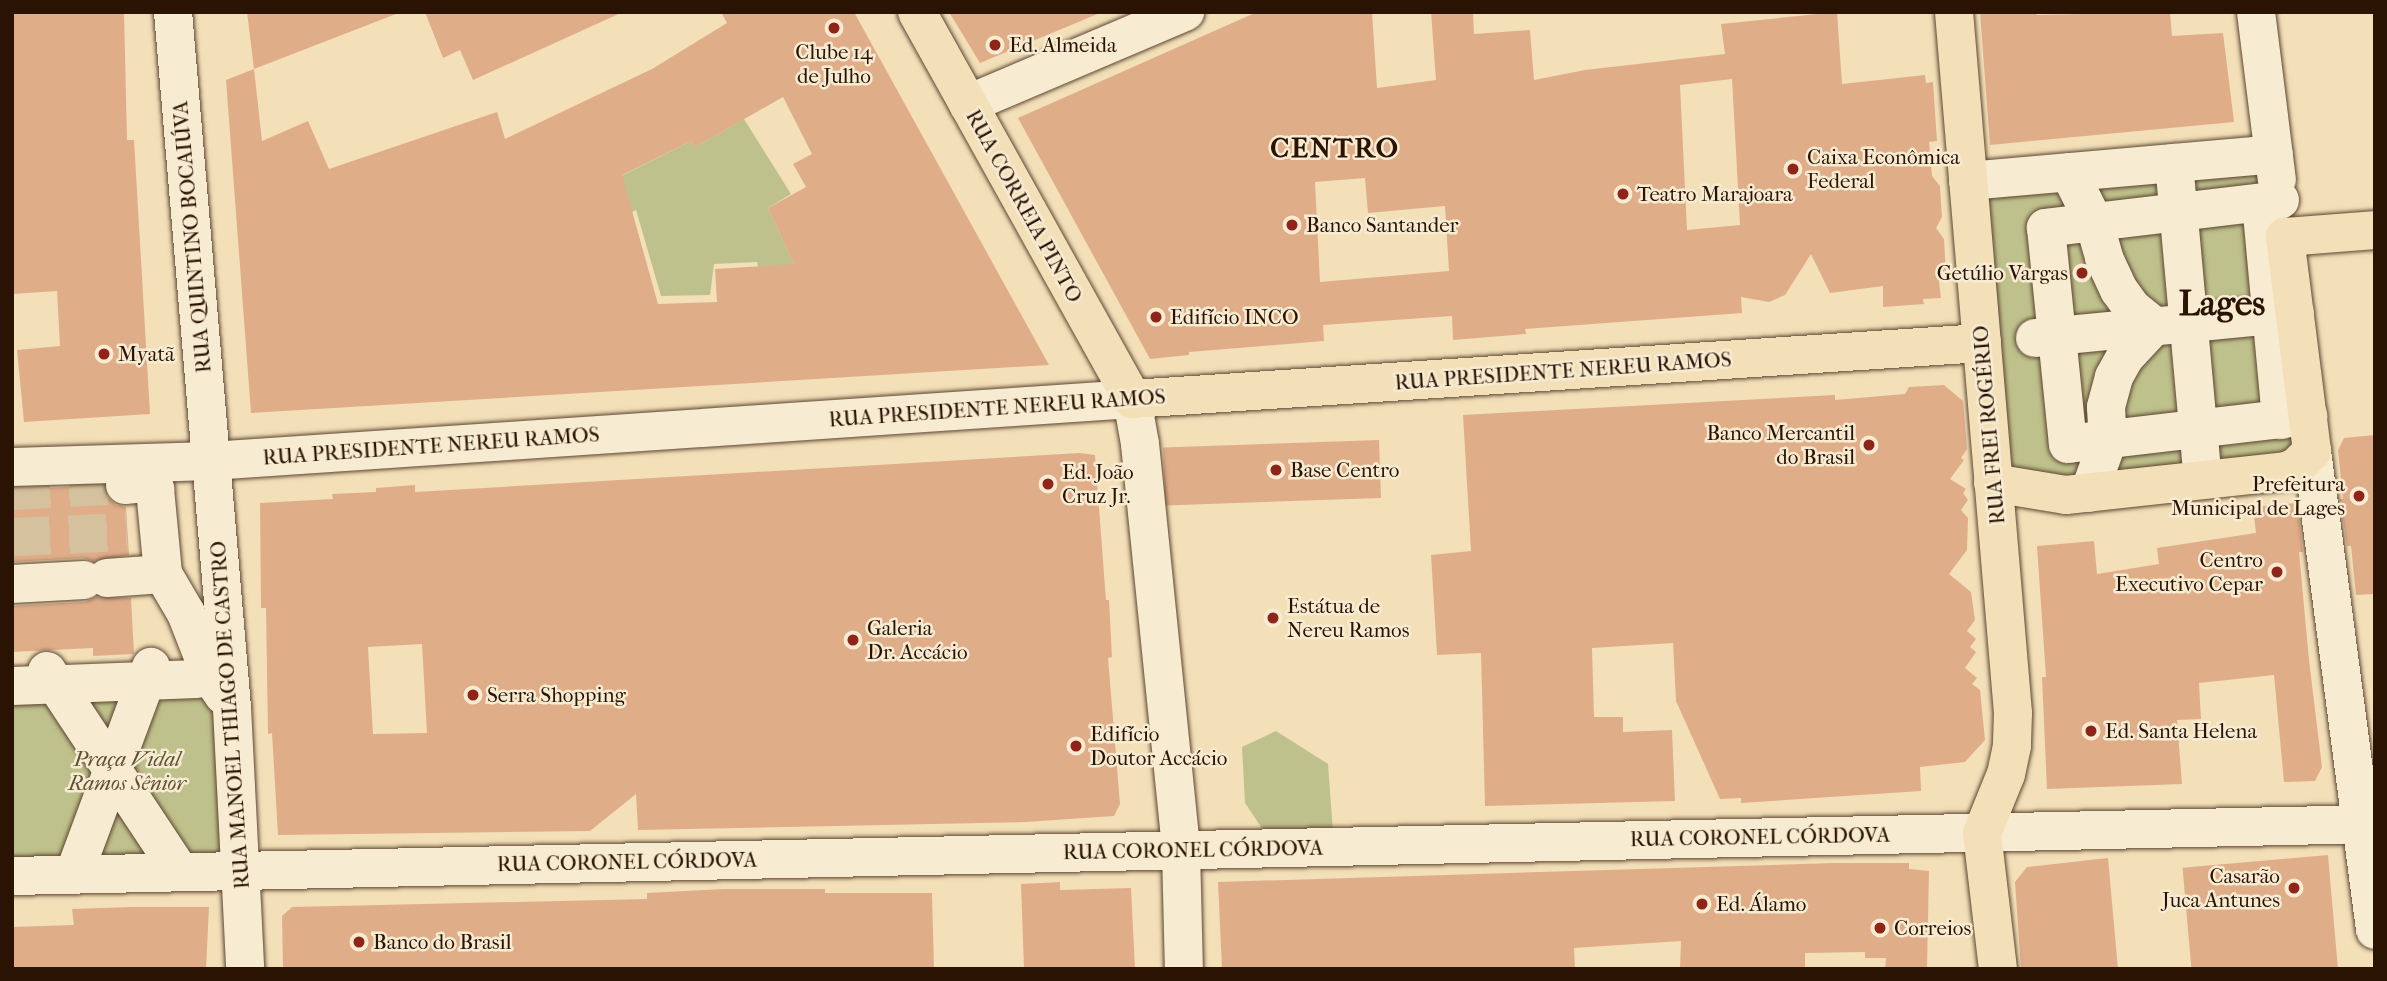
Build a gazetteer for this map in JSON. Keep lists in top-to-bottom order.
{
  "streets": {
    "main road": ["RUA CORREIA PINTO", "RUA PRESIDENTE NEREU RAMOS", "RUA FREI ROGÉRIO"],
    "street": ["RUA QUINTINO BOCAIÚVA", "RUA MANOEL THIAGO DE CASTRO", "RUA CORONEL CÓRDOVA"]
  },
  "crossings": [
    ["RUA CORREIA PINTO", "RUA PRESIDENTE NEREU RAMOS"],
    ["RUA QUINTINO BOCAIÚVA", "RUA PRESIDENTE NEREU RAMOS"],
    ["RUA QUINTINO BOCAIÚVA", "RUA MANOEL THIAGO DE CASTRO"],
    ["RUA PRESIDENTE NEREU RAMOS", "RUA FREI ROGÉRIO"],
    ["RUA PRESIDENTE NEREU RAMOS", "RUA MANOEL THIAGO DE CASTRO"],
    ["RUA FREI ROGÉRIO", "RUA CORONEL CÓRDOVA"],
    ["RUA MANOEL THIAGO DE CASTRO", "RUA CORONEL CÓRDOVA"]
  ],
  "districts": ["CENTRO", "Lages"],
  "parks": ["Praça Vidal Ramos Sênior"],
  "places": [
    "Clube 14 de Julho",
    "Ed. Almeida",
    "Caixa Econômica Federal",
    "Teatro Marajoara",
    "Banco Santander",
    "Getúlio Vargas",
    "Edifício INCO",
    "Myatã",
    "Banco Mercantil do Brasil",
    "Base Centro",
    "Ed. João Cruz Jr.",
    "Prefeitura Municipal de Lages",
    "Centro Executivo Cepar",
    "Estátua de Nereu Ramos",
    "Galeria Dr. Accácio",
    "Serra Shopping",
    "Ed. Santa Helena",
    "Edifício Doutor Accácio",
    "Casarão Juca Antunes",
    "Ed. Álamo",
    "Correios",
    "Banco do Brasil"
  ]
}
